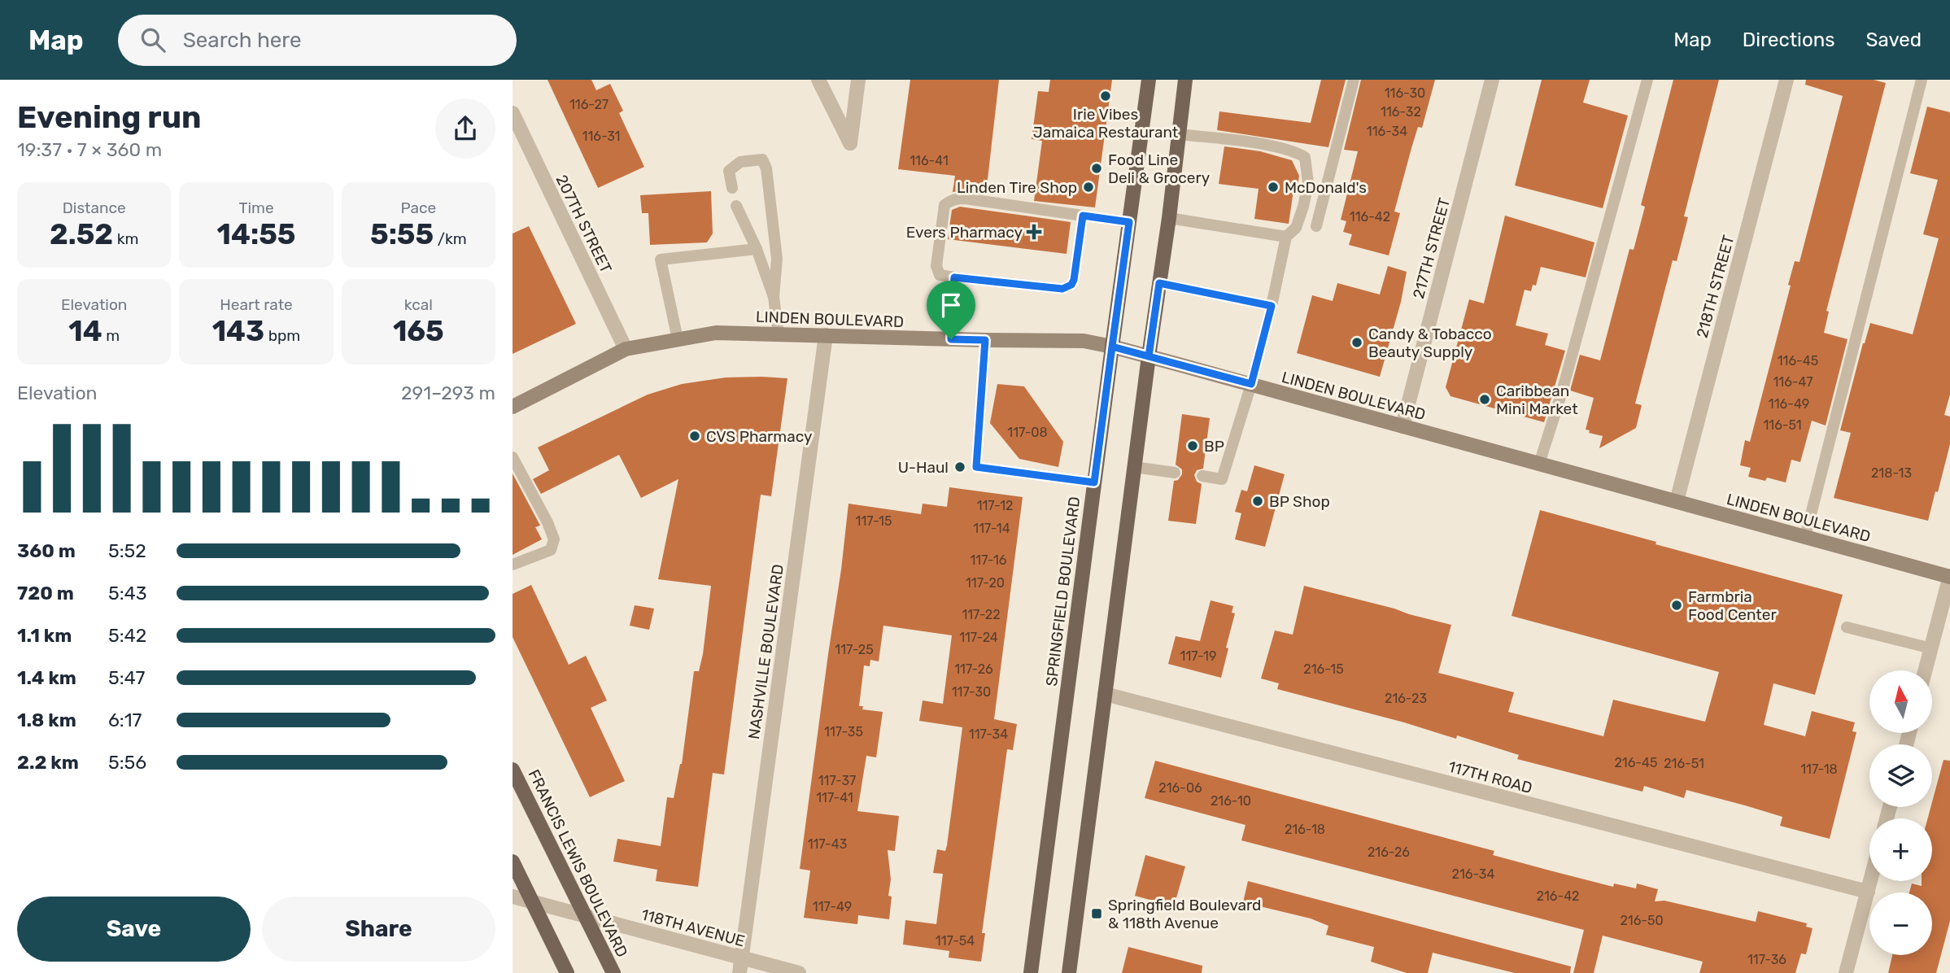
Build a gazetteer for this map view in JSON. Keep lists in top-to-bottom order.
{
  "streets": {
    "main road": ["LINDEN BOULEVARD", "SPRINGFIELD BOULEVARD", "FRANCIS LEWIS BOULEVARD"],
    "street": [
      "207TH STREET",
      "217TH STREET",
      "218TH STREET",
      "NASHVILLE BOULEVARD",
      "117TH ROAD",
      "118TH AVENUE"
    ]
  },
  "crossings": [
    ["207TH STREET", "LINDEN BOULEVARD"],
    ["217TH STREET", "LINDEN BOULEVARD"],
    ["218TH STREET", "LINDEN BOULEVARD"],
    ["LINDEN BOULEVARD", "SPRINGFIELD BOULEVARD"],
    ["LINDEN BOULEVARD", "NASHVILLE BOULEVARD"],
    ["NASHVILLE BOULEVARD", "118TH AVENUE"],
    ["FRANCIS LEWIS BOULEVARD", "118TH AVENUE"]
  ],
  "places": {
    "other": [
      "Irie Vibes Jamaica Restaurant",
      "Food Line Deli & Grocery",
      "Linden Tire Shop",
      "McDonald's",
      "Candy & Tobacco Beauty Supply",
      "Caribbean Mini Market",
      "CVS Pharmacy",
      "BP",
      "U-Haul",
      "BP Shop",
      "Farmbria Food Center"
    ],
    "health": ["Evers Pharmacy"],
    "transit": ["Springfield Boulevard & 118th Avenue"]
  },
  "house_numbers": [
    "116-30",
    "116-27",
    "116-32",
    "116-34",
    "116-31",
    "116-41",
    "116-42",
    "116-45",
    "116-47",
    "116-49",
    "116-51",
    "117-08",
    "218-13",
    "117-12",
    "117-15",
    "117-14",
    "117-16",
    "117-20",
    "117-22",
    "117-24",
    "117-25",
    "117-19",
    "117-26",
    "216-15",
    "117-30",
    "216-23",
    "117-35",
    "117-34",
    "216-45",
    "216-51",
    "117-18",
    "117-37",
    "216-06",
    "117-41",
    "216-10",
    "216-18",
    "117-43",
    "216-26",
    "216-34",
    "216-42",
    "117-49",
    "216-50",
    "117-54",
    "117-36"
  ],
  "north": "top",
  "page": {
    "header": "Map",
    "search": "Search here",
    "nav": ["Map", "Directions", "Saved"],
    "heading": ["Evening run", "19:37 · 7 × 360 m"],
    "stats": [
      ["Distance", "2.52 km"],
      ["Time", "14:55"],
      ["Pace", "5:55 /km"],
      ["Elevation", "14 m"],
      ["Heart rate", "143 bpm"],
      ["kcal", "165"]
    ],
    "chart": ["Elevation", "291–293 m"],
    "list": [
      {
        "name": "360 m",
        "note": "5:52"
      },
      {
        "name": "720 m",
        "note": "5:43"
      },
      {
        "name": "1.1 km",
        "note": "5:42"
      },
      {
        "name": "1.4 km",
        "note": "5:47"
      },
      {
        "name": "1.8 km",
        "note": "6:17"
      },
      {
        "name": "2.2 km",
        "note": "5:56"
      }
    ],
    "map_buttons": ["+", "−"],
    "buttons": ["Save", "Share"]
  }
}
